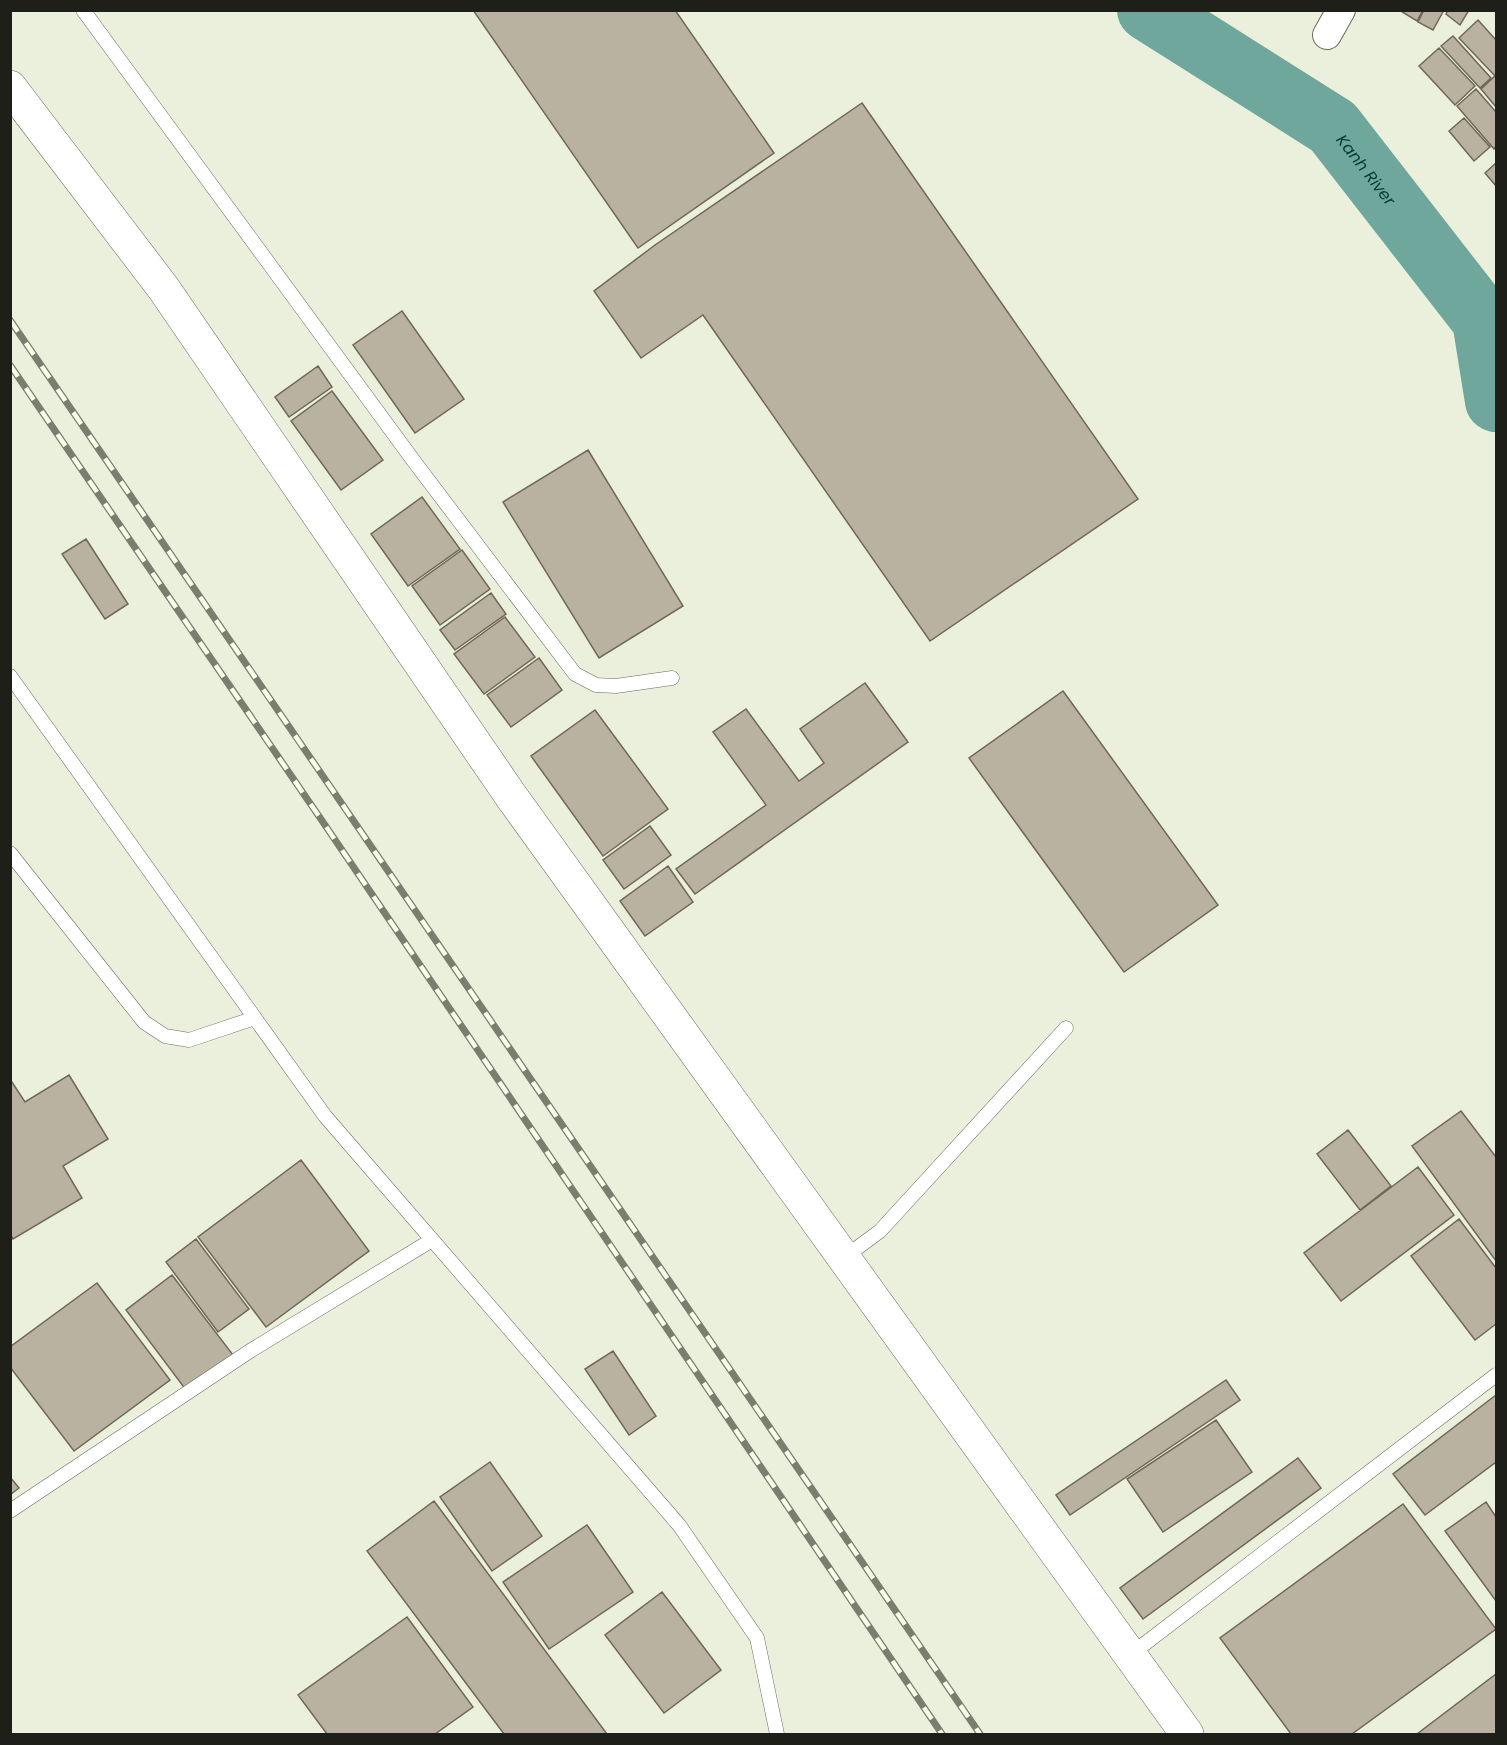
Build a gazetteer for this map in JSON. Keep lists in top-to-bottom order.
{
  "water": ["Kanh River"]
}
